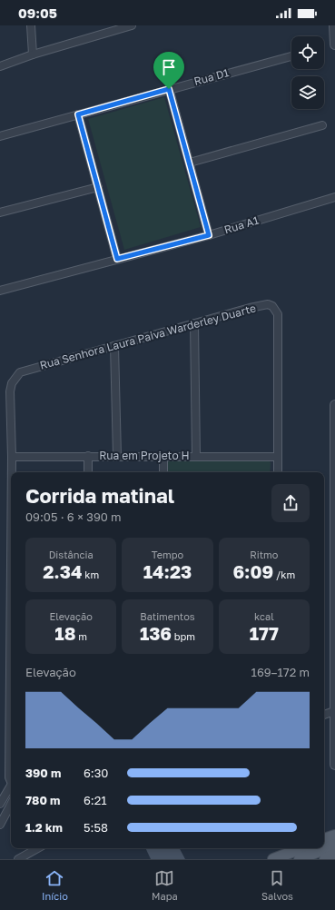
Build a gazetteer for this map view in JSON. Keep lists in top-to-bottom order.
{
  "streets": {
    "street": [
      "Rua D1",
      "Rua A1",
      "Rua Senhora Laura Paiva Warderley Duarte",
      "Rua em Projeto H"
    ]
  },
  "crossings": [
    ["Rua Senhora Laura Paiva Warderley Duarte", "Rua em Projeto H"]
  ],
  "page": {
    "status": "09:05",
    "heading": ["Corrida matinal", "09:05 · 6 × 390 m"],
    "stats": [
      ["Distância", "2.34 km"],
      ["Tempo", "14:23"],
      ["Ritmo", "6:09 /km"],
      ["Elevação", "18 m"],
      ["Batimentos", "136 bpm"],
      ["kcal", "177"]
    ],
    "chart": ["Elevação", "169–172 m"],
    "list": [
      {
        "name": "390 m",
        "note": "6:30"
      },
      {
        "name": "780 m",
        "note": "6:21"
      },
      {
        "name": "1.2 km",
        "note": "5:58"
      }
    ],
    "tabs": ["Início", "Mapa", "Salvos"]
  }
}
